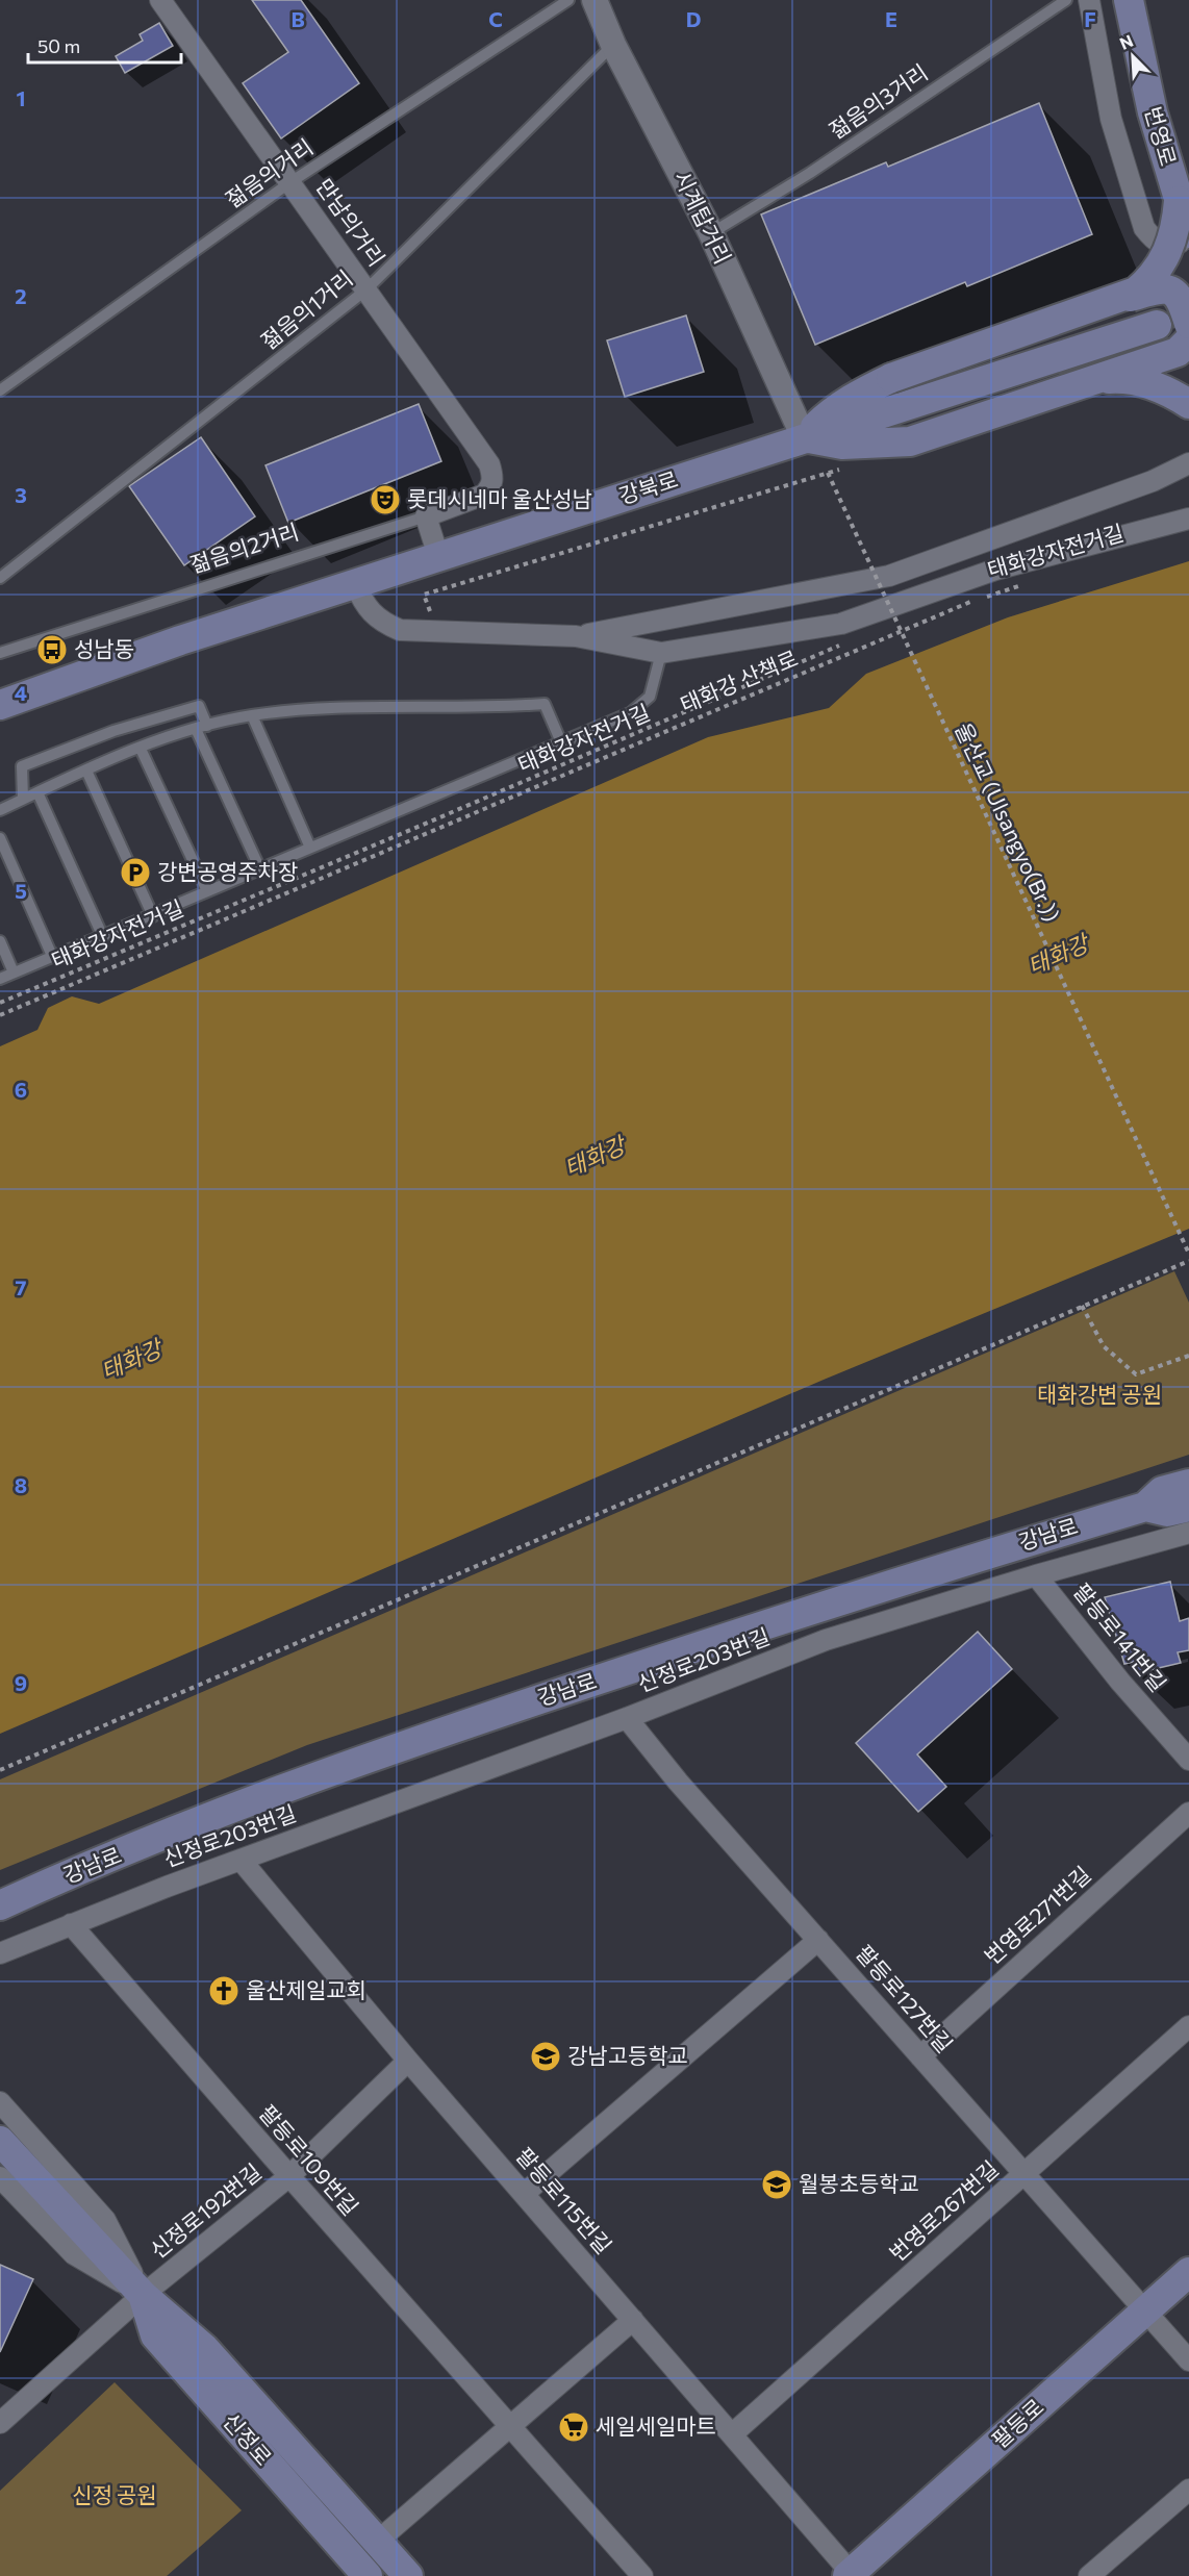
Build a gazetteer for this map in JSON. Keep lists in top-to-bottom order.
{
  "streets": {
    "main road": [
      "번영로",
      "강북로",
      "강남로",
      "팔등로",
      "신정로"
    ],
    "street": [
      "시계탑거리",
      "만남의거리",
      "젊음의2거리",
      "팔등로141번길",
      "신정로203번길",
      "번영로271번길",
      "팔등로127번길",
      "팔등로109번길",
      "팔등로115번길",
      "신정로192번길",
      "번영로267번길"
    ],
    "lane": ["젊음의3거리", "젊음의거리", "젊음의1거리"],
    "path": ["태화강자전거길", "태화강 산책로", "울산교 (Ulsangyo(Br.))"]
  },
  "crossings": [
    ["젊음의3거리", "시계탑거리"],
    ["젊음의거리", "만남의거리"],
    ["시계탑거리", "젊음의1거리"],
    ["시계탑거리", "강북로"],
    ["만남의거리", "젊음의1거리"],
    ["만남의거리", "젊음의2거리"],
    ["팔등로141번길", "신정로203번길"],
    ["신정로203번길", "팔등로127번길"],
    ["신정로203번길", "팔등로109번길"],
    ["신정로203번길", "팔등로115번길"],
    ["번영로271번길", "팔등로127번길"],
    ["팔등로127번길", "번영로267번길"],
    ["팔등로127번길", "팔등로"],
    ["팔등로109번길", "신정로192번길"],
    ["팔등로115번길", "신정로192번길"],
    ["팔등로115번길", "번영로267번길"],
    ["팔등로115번길", "팔등로"],
    ["신정로192번길", "신정로"]
  ],
  "water": ["태화강"],
  "parks": ["태화강변 공원", "신정 공원"],
  "places": {
    "theatre": ["롯데시네마 울산성남"],
    "bus stop": ["성남동"],
    "parking": ["강변공영주차장"],
    "church": ["울산제일교회"],
    "school or university": ["강남고등학교", "월봉초등학교"],
    "supermarket": ["세일세일마트"]
  },
  "scale_bar": "50 m",
  "north": "top left",
  "grid": {
    "columns": [
      "B",
      "C",
      "D",
      "E",
      "F"
    ],
    "rows": [
      "1",
      "2",
      "3",
      "4",
      "5",
      "6",
      "7",
      "8",
      "9"
    ]
  }
}
